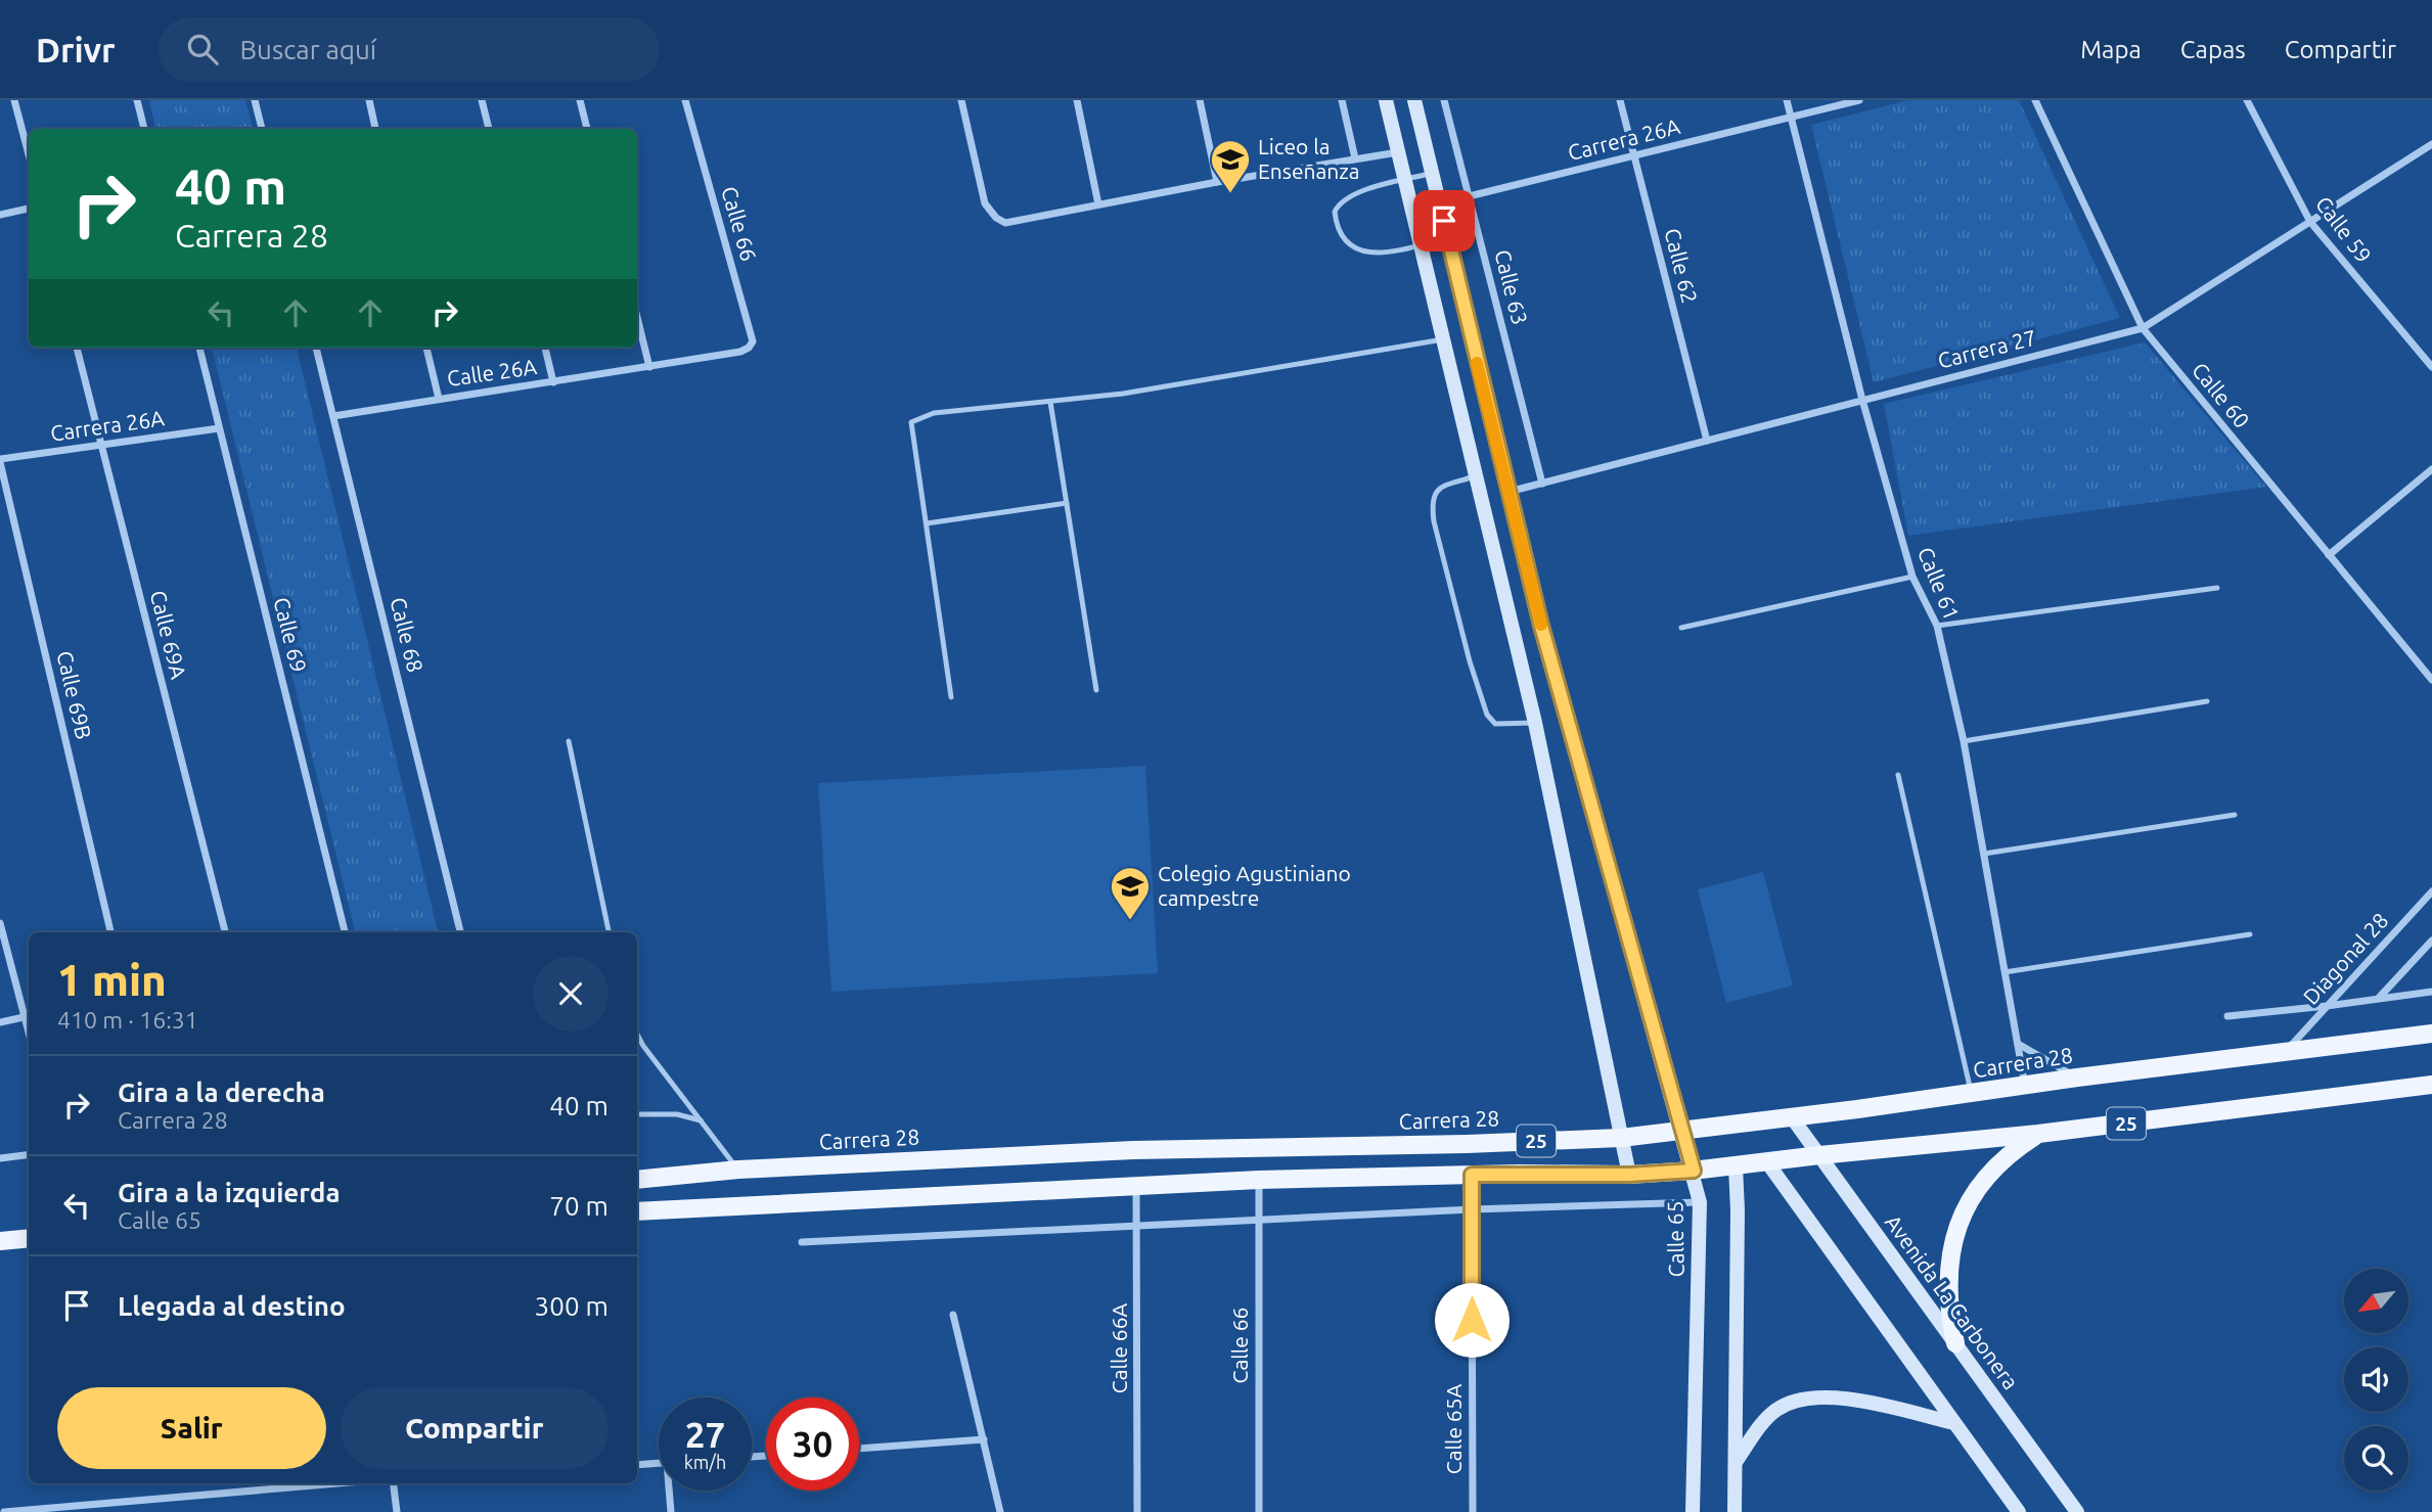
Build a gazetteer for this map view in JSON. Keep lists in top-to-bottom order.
{
  "streets": {
    "main road": ["Carrera 28", "25"],
    "street": [
      "Carrera 26A",
      "Calle 66",
      "Calle 59",
      "Calle 62",
      "Calle 63",
      "Carrera 27",
      "Calle 26A",
      "Calle 60",
      "Calle 61",
      "Calle 69A",
      "Calle 69",
      "Calle 68",
      "Calle 69B",
      "Diagonal 28",
      "Calle 65",
      "Avenida La Carbonera",
      "Calle 66A",
      "Calle 65A"
    ]
  },
  "crossings": [
    ["Carrera 26A", "Calle 62"],
    ["Carrera 26A", "Calle 63"],
    ["Carrera 26A", "Calle 61"],
    ["Carrera 26A", "Calle 69A"],
    ["Carrera 26A", "Calle 69"],
    ["Carrera 26A", "Calle 69B"],
    ["Carrera 26A", "Calle 65"],
    ["Calle 66", "Calle 26A"],
    ["Calle 66", "25"],
    ["Calle 59", "Carrera 27"],
    ["Calle 62", "Carrera 27"],
    ["Calle 63", "Carrera 27"],
    ["Carrera 27", "Calle 60"],
    ["Carrera 27", "Calle 61"],
    ["Carrera 27", "Calle 65"],
    ["Calle 26A", "Calle 68"],
    ["Calle 61", "Carrera 28"],
    ["Diagonal 28", "Carrera 28"],
    ["Carrera 28", "Calle 65"],
    ["Carrera 28", "Avenida La Carbonera"],
    ["25", "Calle 65"],
    ["25", "Avenida La Carbonera"],
    ["25", "Calle 66A"],
    ["25", "Calle 65A"]
  ],
  "places": {
    "school or university": ["Liceo la Enseñanza", "Colegio Agustiniano campestre"]
  },
  "north": "bottom left",
  "page": {
    "header": "Drivr",
    "search": "Buscar aquí",
    "nav": ["Mapa", "Capas", "Compartir"],
    "turn": ["40 m", "Carrera 28"],
    "heading": ["1 min", "410 m · 16:31"],
    "list": [
      {
        "name": "Gira a la derecha",
        "note": "Carrera 28",
        "value": "40 m"
      },
      {
        "name": "Gira a la izquierda",
        "note": "Calle 65",
        "value": "70 m"
      },
      {
        "name": "Llegada al destino",
        "value": "300 m"
      }
    ],
    "buttons": ["Salir", "Compartir"],
    "speed": "27 km/h",
    "limit": "30"
  }
}
